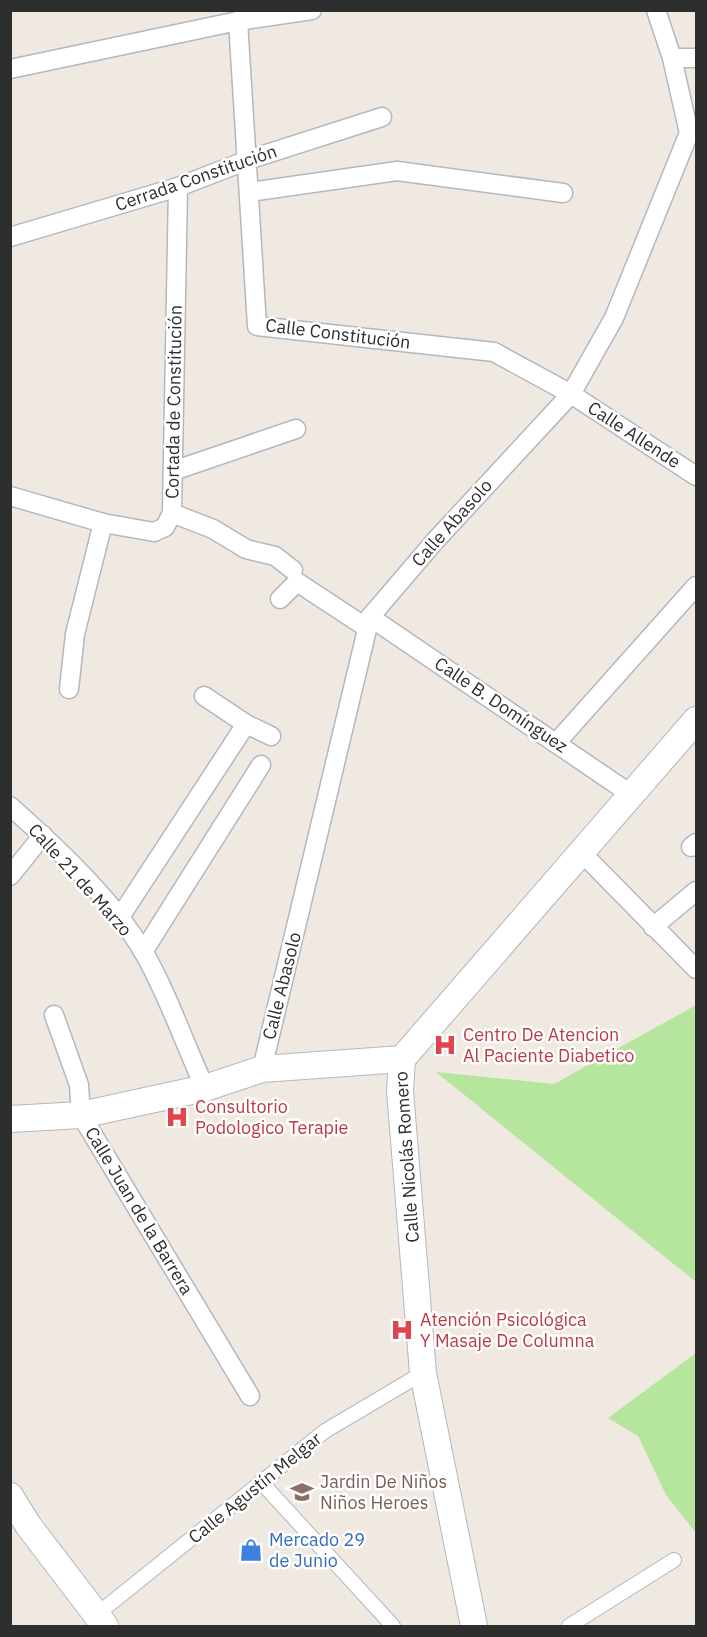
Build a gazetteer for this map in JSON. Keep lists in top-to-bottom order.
{
  "streets": {
    "main road": ["Calle Nicolás Romero"],
    "street": [
      "Cerrada Constitución",
      "Calle Constitución",
      "Cortada de Constitución",
      "Calle Allende",
      "Calle Abasolo",
      "Calle B. Domínguez",
      "Calle 21 de Marzo",
      "Calle Juan de la Barrera",
      "Calle Agustín Melgar"
    ]
  },
  "crossings": [
    ["Cerrada Constitución", "Calle Constitución"],
    ["Cerrada Constitución", "Cortada de Constitución"],
    ["Calle Constitución", "Calle Allende"],
    ["Calle Constitución", "Calle Abasolo"],
    ["Calle Allende", "Calle Abasolo"],
    ["Calle Abasolo", "Calle B. Domínguez"],
    ["Calle B. Domínguez", "Calle Nicolás Romero"],
    ["Calle Nicolás Romero", "Calle Agustín Melgar"]
  ],
  "places": {
    "hospital": ["Centro De Atencion Al Paciente Diabetico", "Consultorio Podologico Terapie", "Atención Psicológica Y Masaje De Columna"],
    "school or university": ["Jardin De Niños Niños Heroes"],
    "shop": ["Mercado 29 de Junio"]
  }
}
